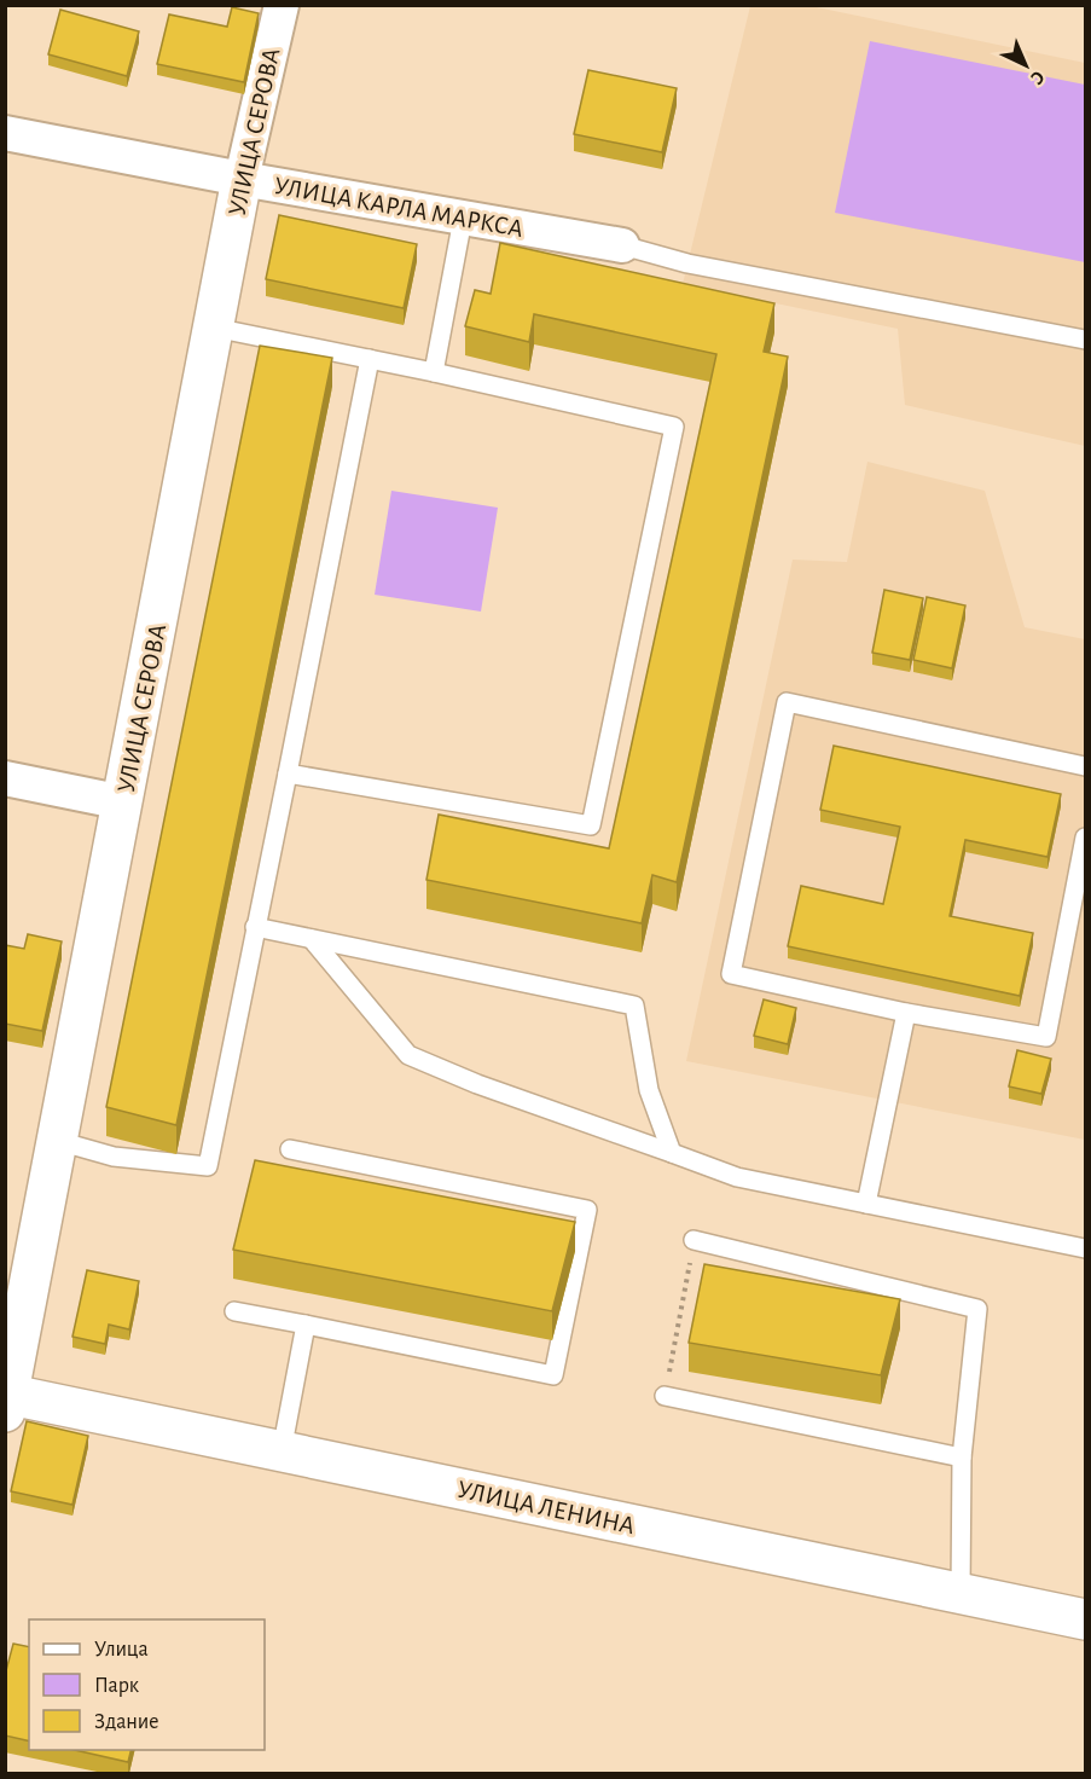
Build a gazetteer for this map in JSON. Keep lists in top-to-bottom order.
{
  "streets": {
    "street": ["УЛИЦА СЕРОВА", "УЛИЦА КАРЛА МАРКСА", "УЛИЦА ЛЕНИНА"]
  },
  "crossings": [
    ["УЛИЦА СЕРОВА", "УЛИЦА КАРЛА МАРКСА"],
    ["УЛИЦА СЕРОВА", "УЛИЦА ЛЕНИНА"]
  ],
  "legend": ["Улица", "Парк", "Здание"],
  "north": "bottom right"
}
